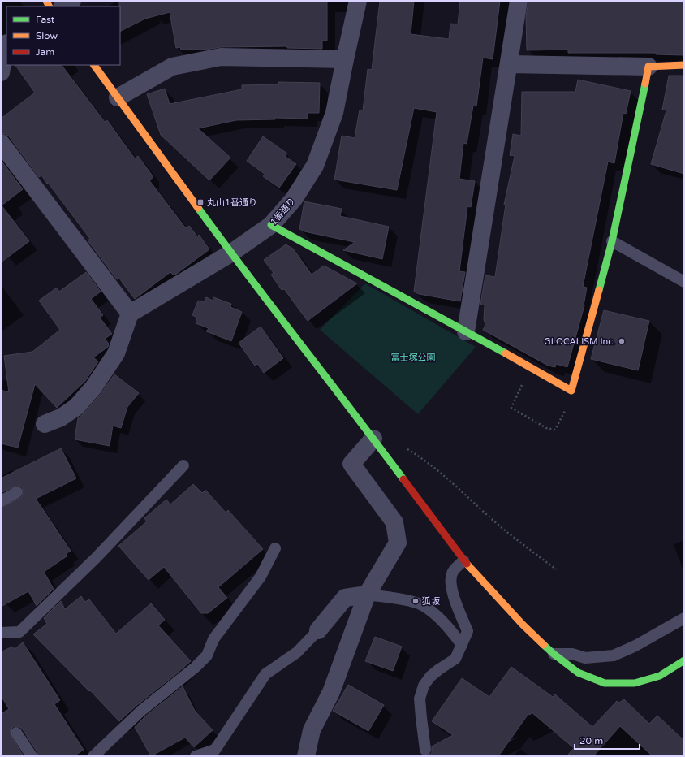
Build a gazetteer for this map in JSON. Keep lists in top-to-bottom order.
{
  "streets": {
    "street": ["1番通り"]
  },
  "parks": ["富士塚公園"],
  "places": {
    "transit": ["丸山1番通り"],
    "other": ["GLOCALISM Inc.", "狐坂"]
  },
  "legend": ["Fast", "Slow", "Jam"],
  "scale_bar": "20 m"
}
